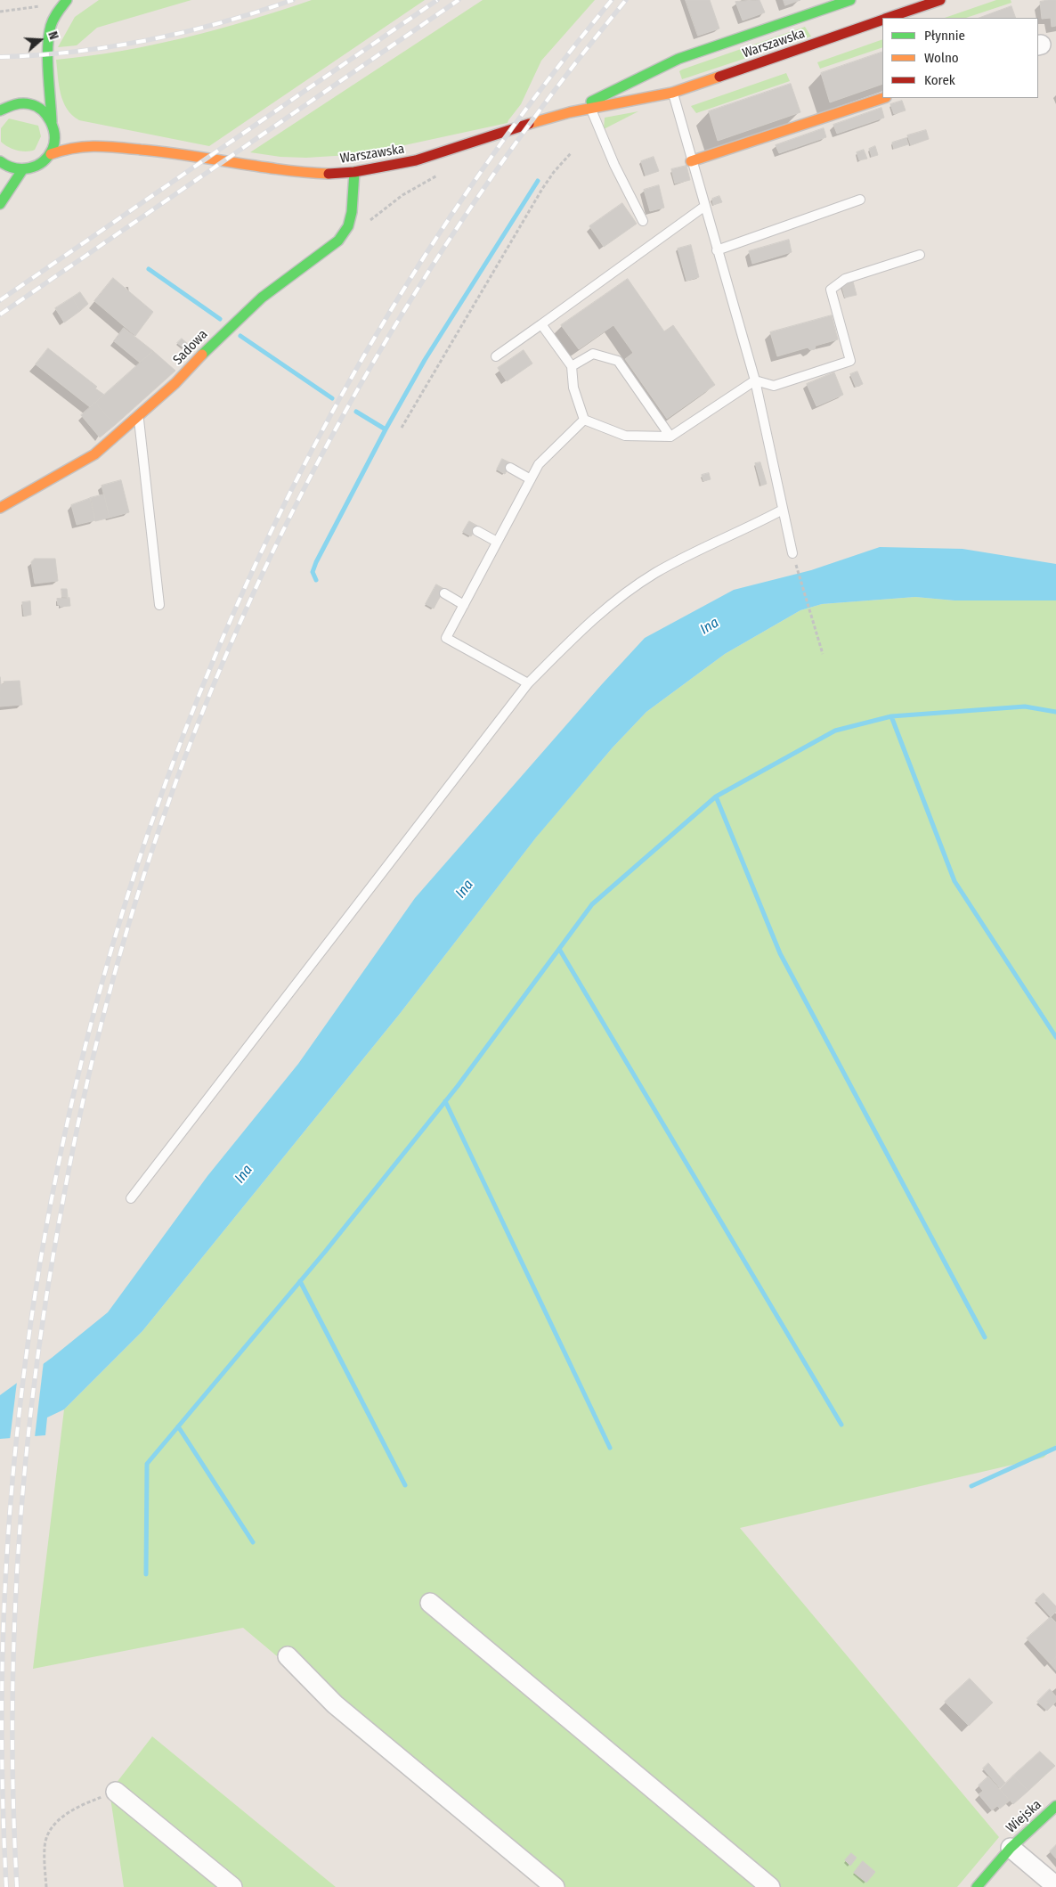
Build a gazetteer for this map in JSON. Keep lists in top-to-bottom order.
{
  "streets": {
    "main road": ["Warszawska", "Sadowa", "Wiejska"]
  },
  "crossings": [
    ["Warszawska", "Sadowa"]
  ],
  "water": ["Ina"],
  "legend": ["Płynnie", "Wolno", "Korek"],
  "north": "right"
}
